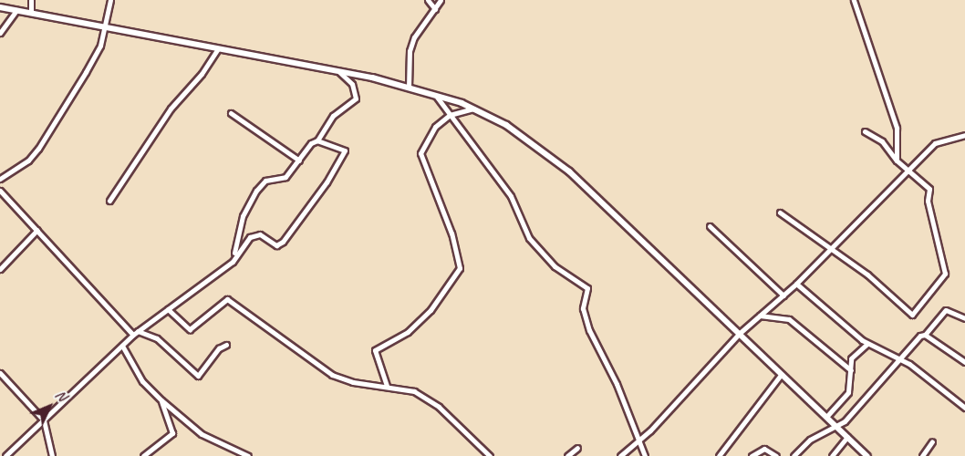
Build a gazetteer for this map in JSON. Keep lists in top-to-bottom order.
{
  "north": "top right"
}
